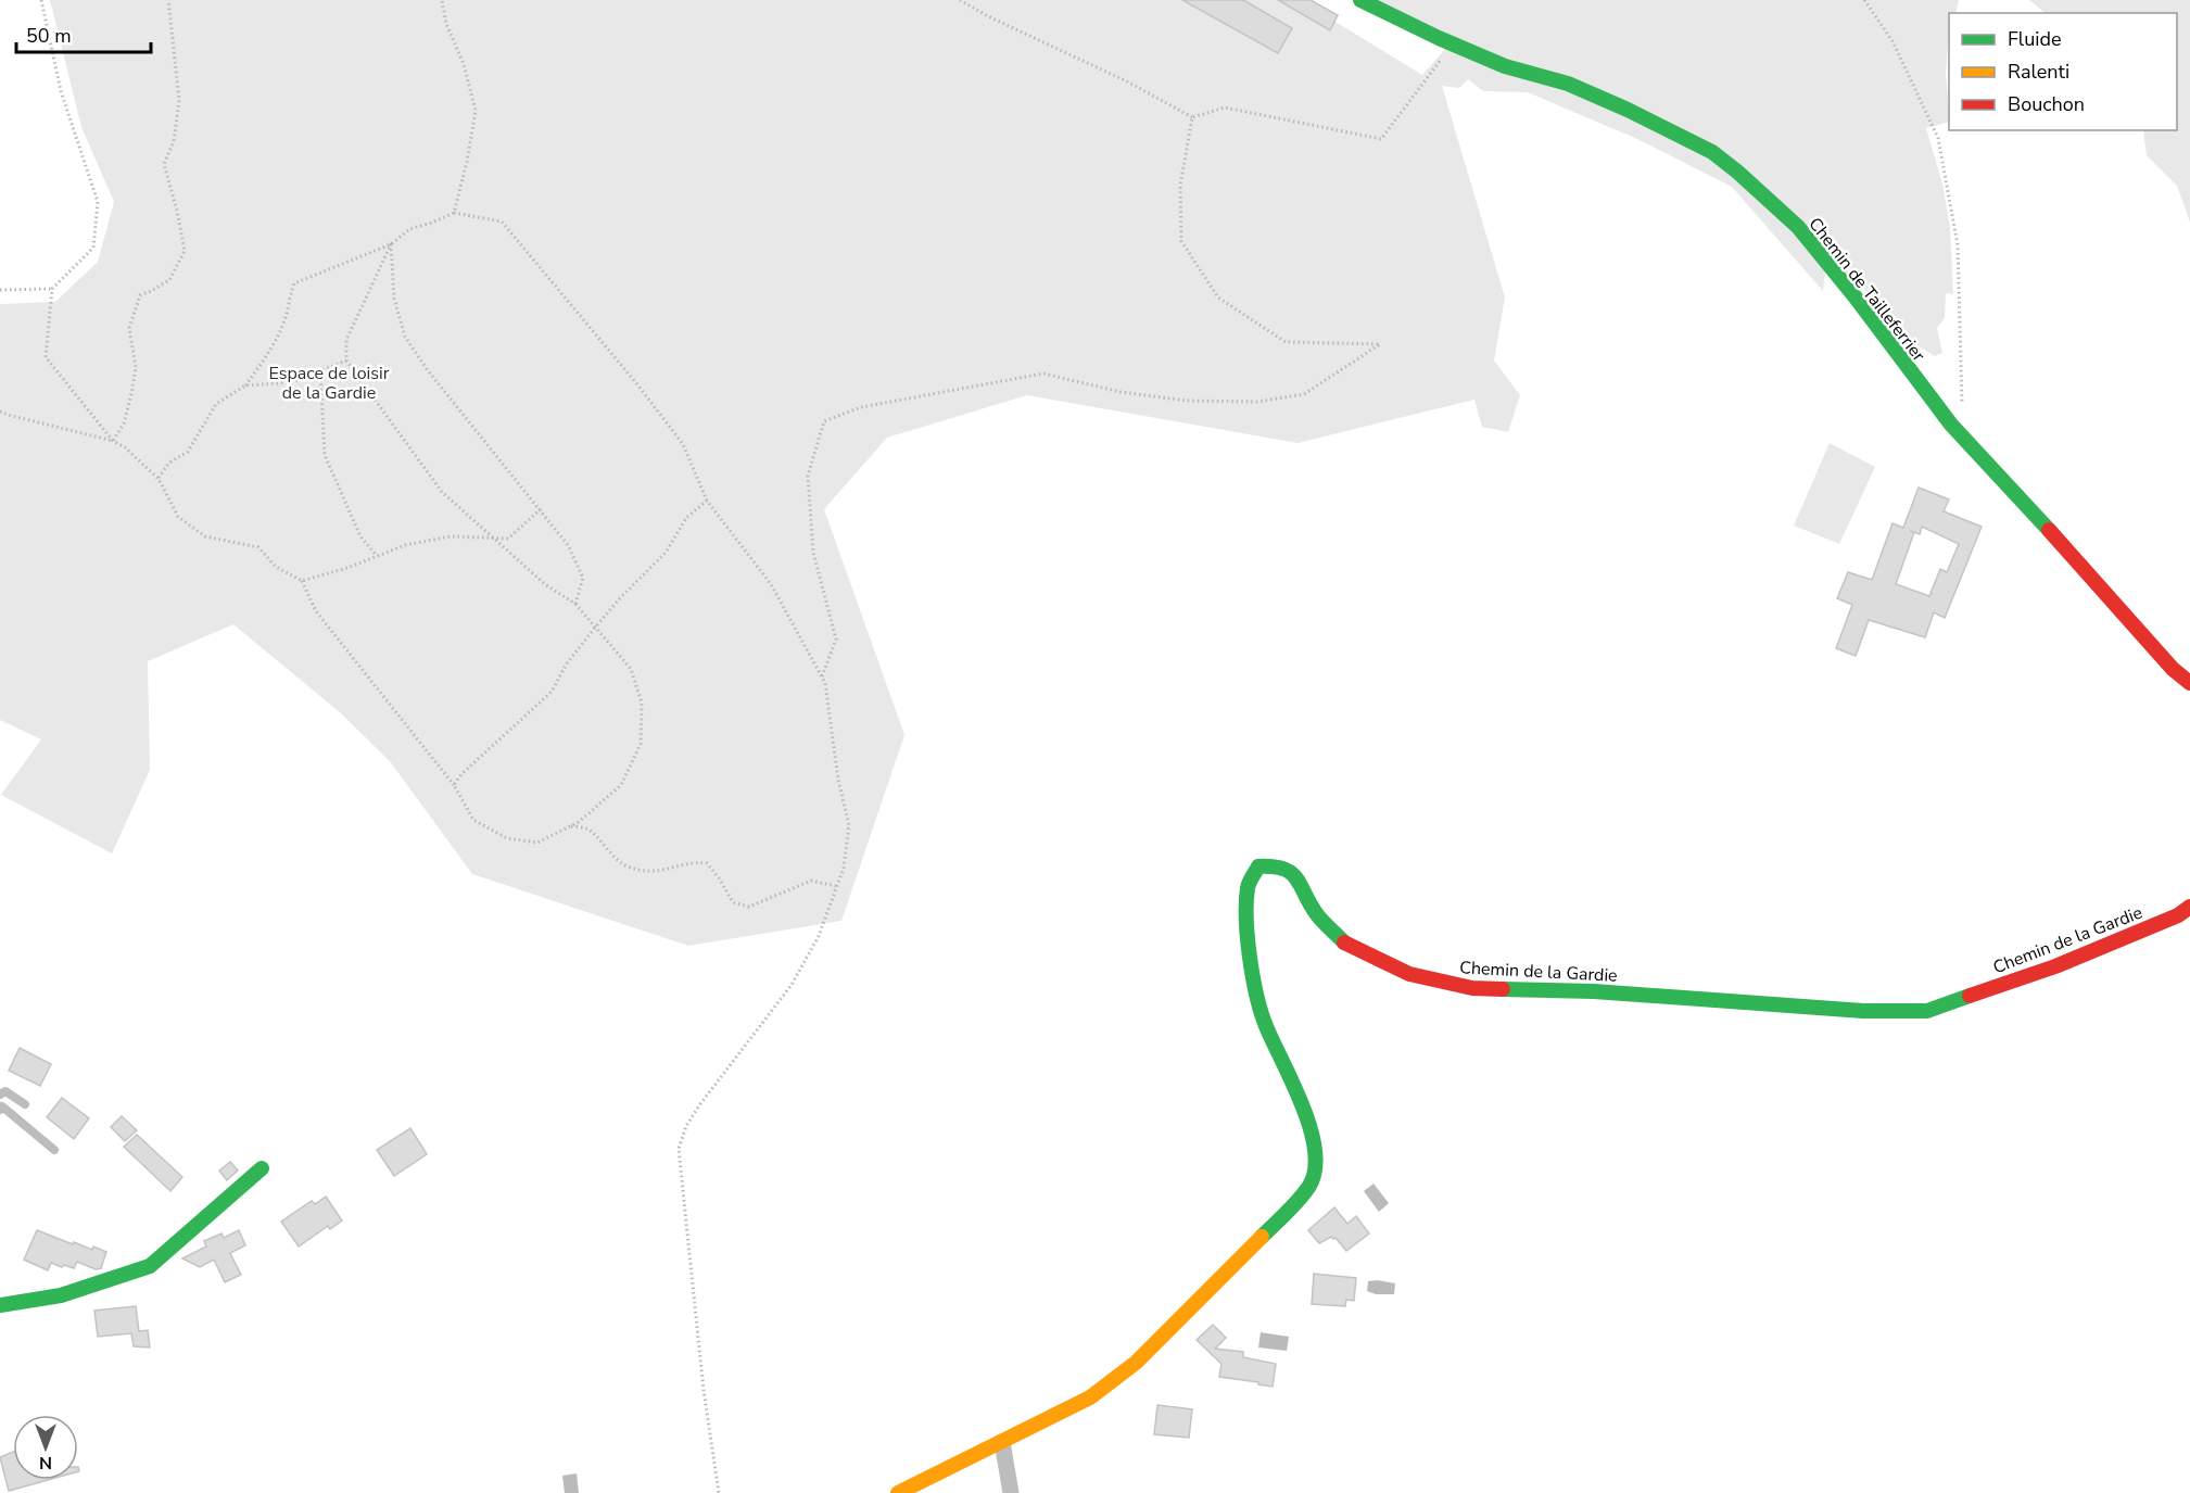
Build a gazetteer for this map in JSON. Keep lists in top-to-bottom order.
{
  "streets": {
    "street": ["Chemin de Tailleferrier", "Chemin de la Gardie"]
  },
  "parks": ["Espace de loisir de la Gardie"],
  "legend": ["Fluide", "Ralenti", "Bouchon"],
  "scale_bar": "50 m",
  "north": "bottom"
}
